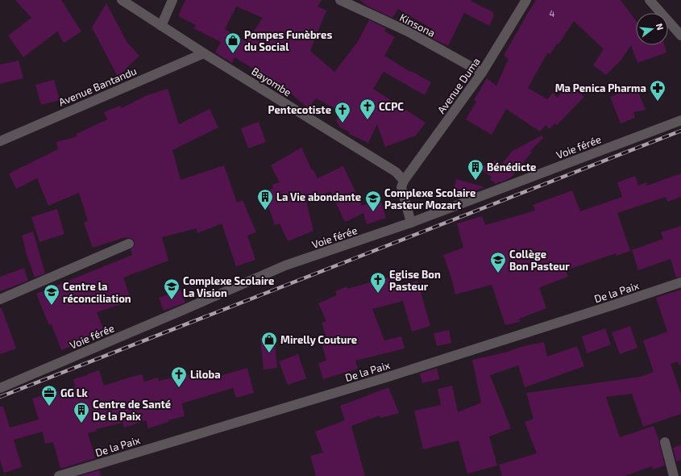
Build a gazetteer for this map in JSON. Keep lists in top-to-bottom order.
{
  "streets": {
    "street": [
      "Kinsona",
      "Bayombe",
      "Avenue Duma",
      "Avenue Bantandu",
      "Voie férée",
      "De la Paix"
    ]
  },
  "crossings": [
    ["Kinsona", "Avenue Duma"],
    ["Bayombe", "Avenue Duma"],
    ["Bayombe", "Avenue Bantandu"]
  ],
  "places": {
    "shop": ["Pompes Funèbres du Social", "Mirelly Couture"],
    "pharmacy": ["Ma Penica Pharma"],
    "church": [
      "CCPC",
      "Pentecotiste",
      "Eglise Bon Pasteur",
      "Liloba"
    ],
    "building": ["Bénédicte", "La Vie abondante", "Centre de Santé De la Paix"],
    "school or university": [
      "Complexe Scolaire Pasteur Mozart",
      "Collège Bon Pasteur",
      "Complexe Scolaire La Vision",
      "Centre la réconciliation"
    ],
    "office": ["GG Lk"]
  },
  "house_numbers": ["4"],
  "north": "right"
}
